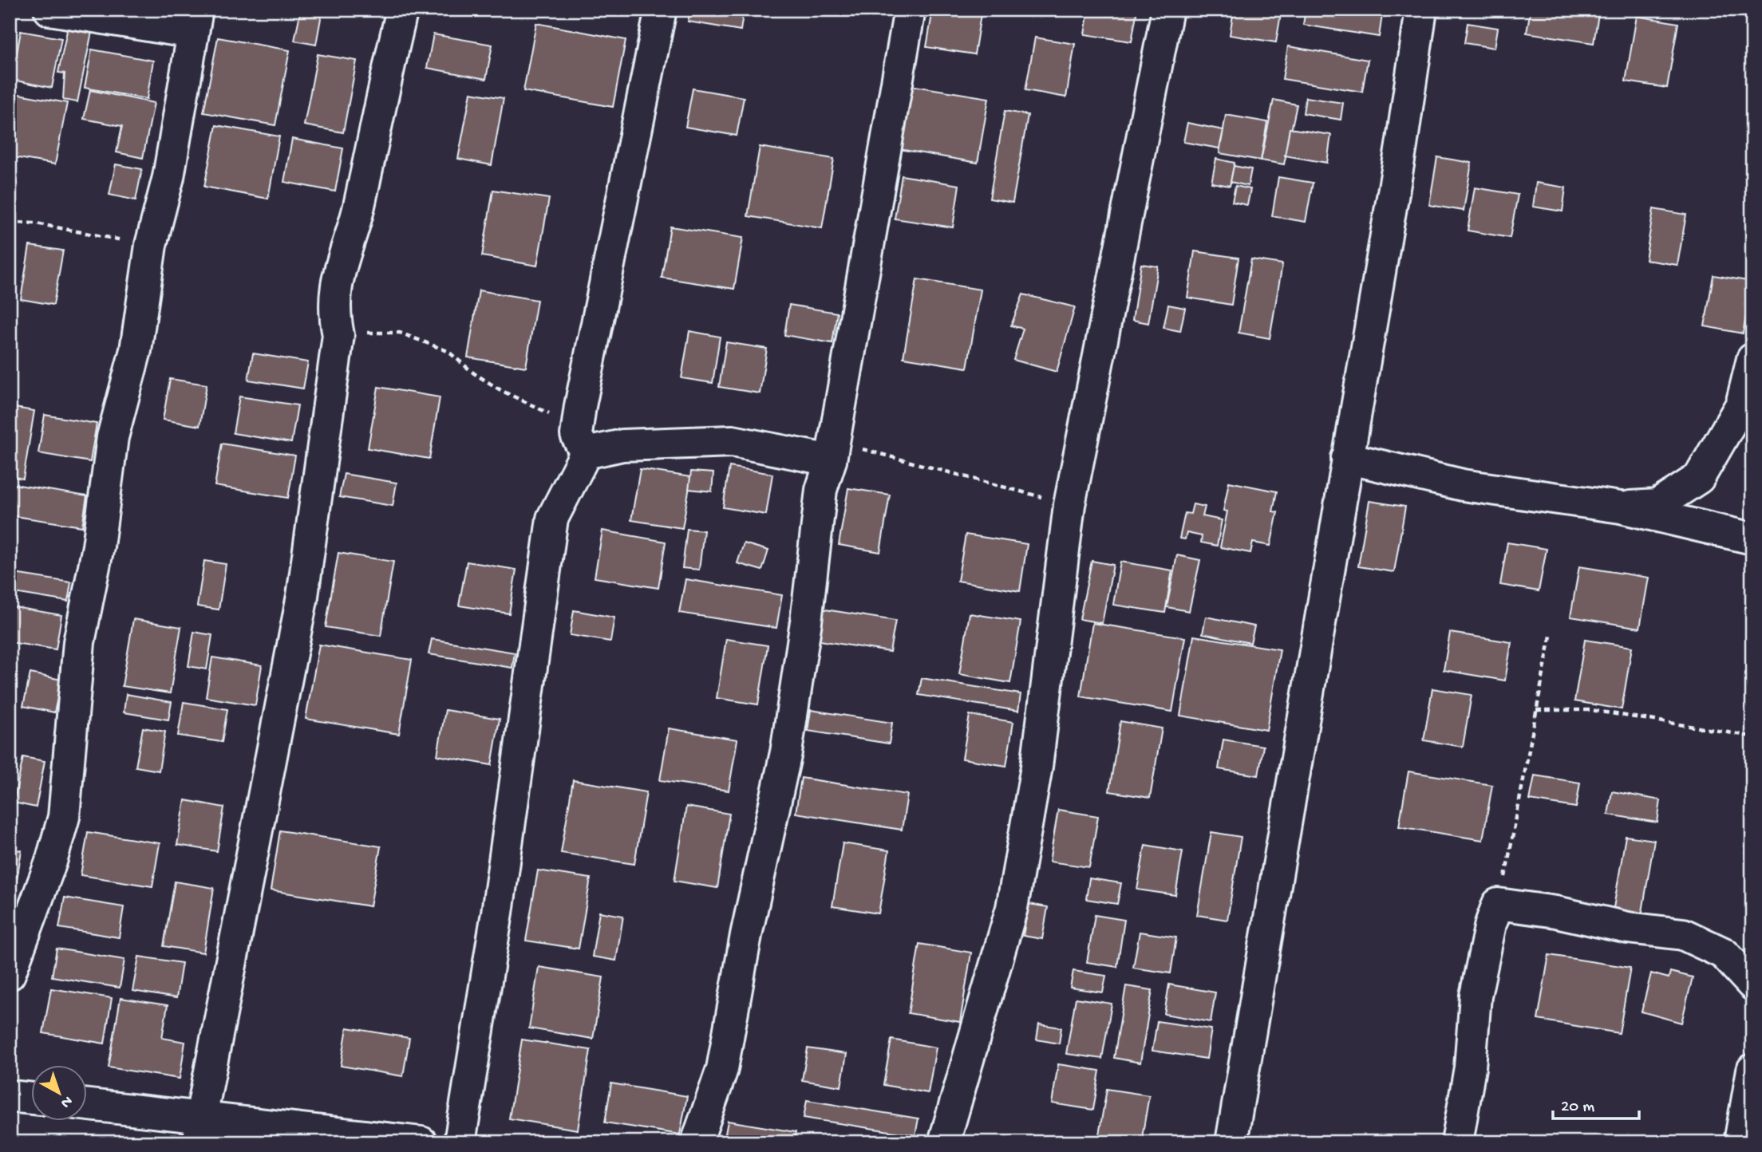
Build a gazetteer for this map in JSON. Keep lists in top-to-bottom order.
{
  "scale_bar": "20 m",
  "north": "bottom right"
}
